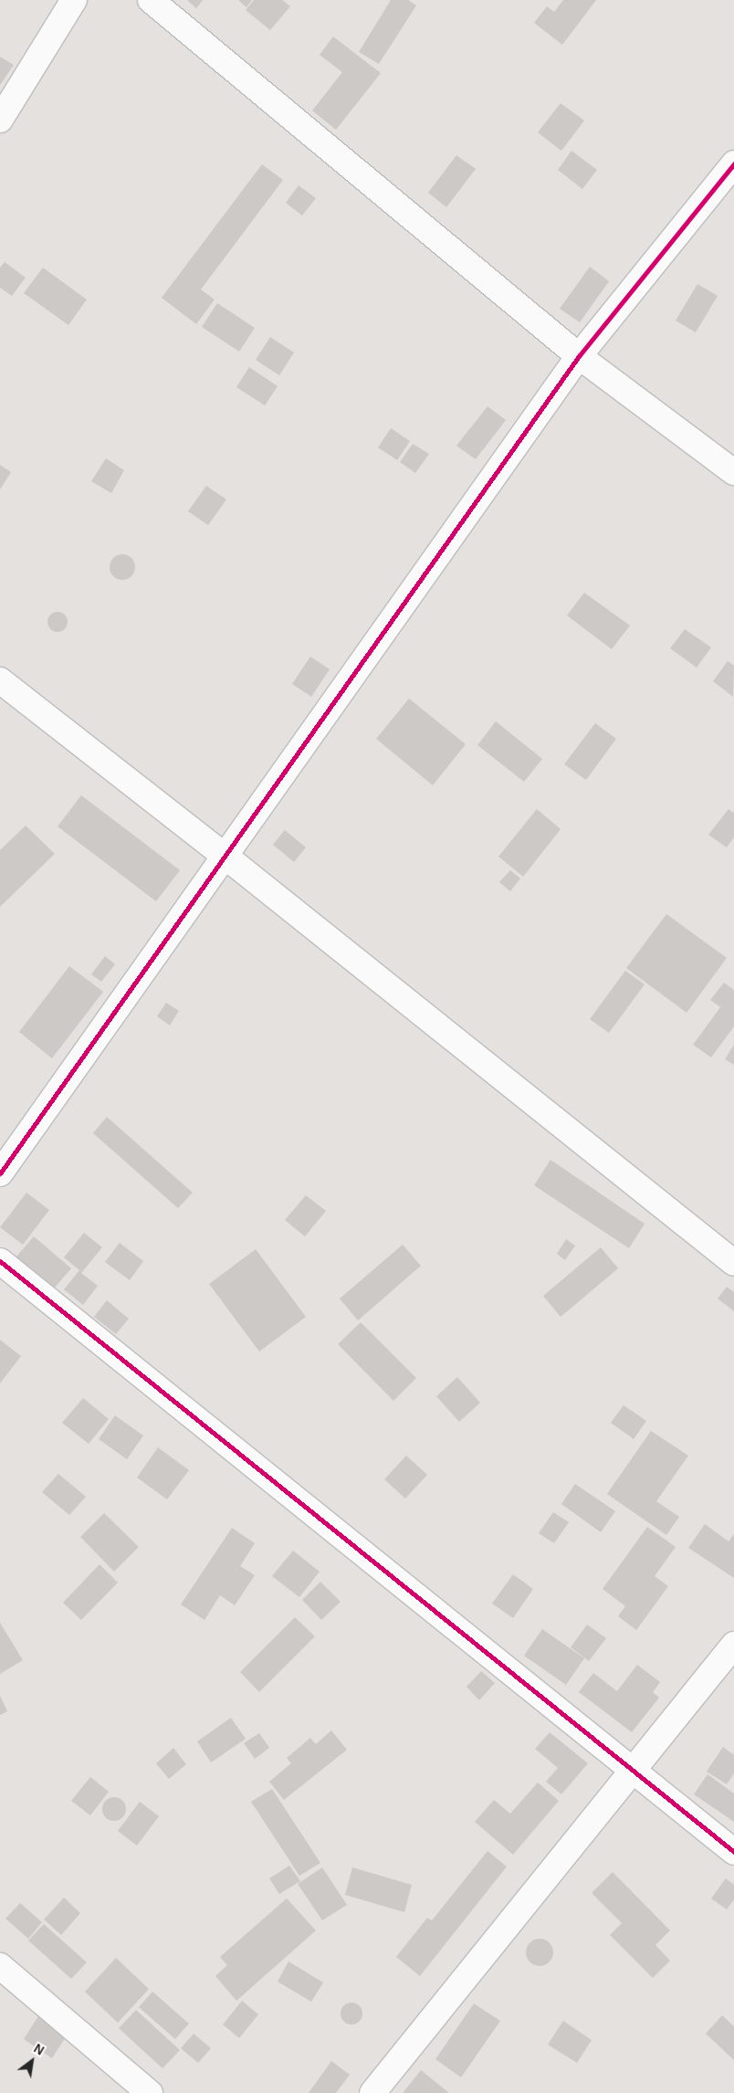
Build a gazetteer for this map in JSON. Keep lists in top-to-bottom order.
{
  "north": "top right"
}
